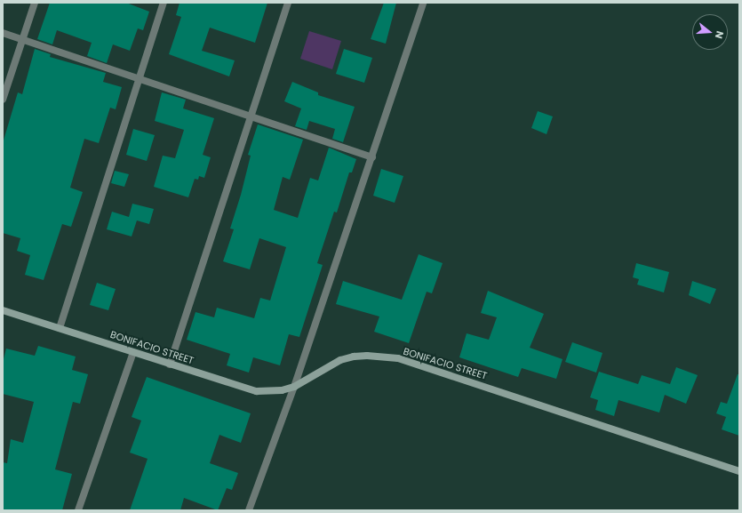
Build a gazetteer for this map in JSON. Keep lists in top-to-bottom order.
{
  "streets": {
    "street": ["BONIFACIO STREET"]
  },
  "north": "right"
}
